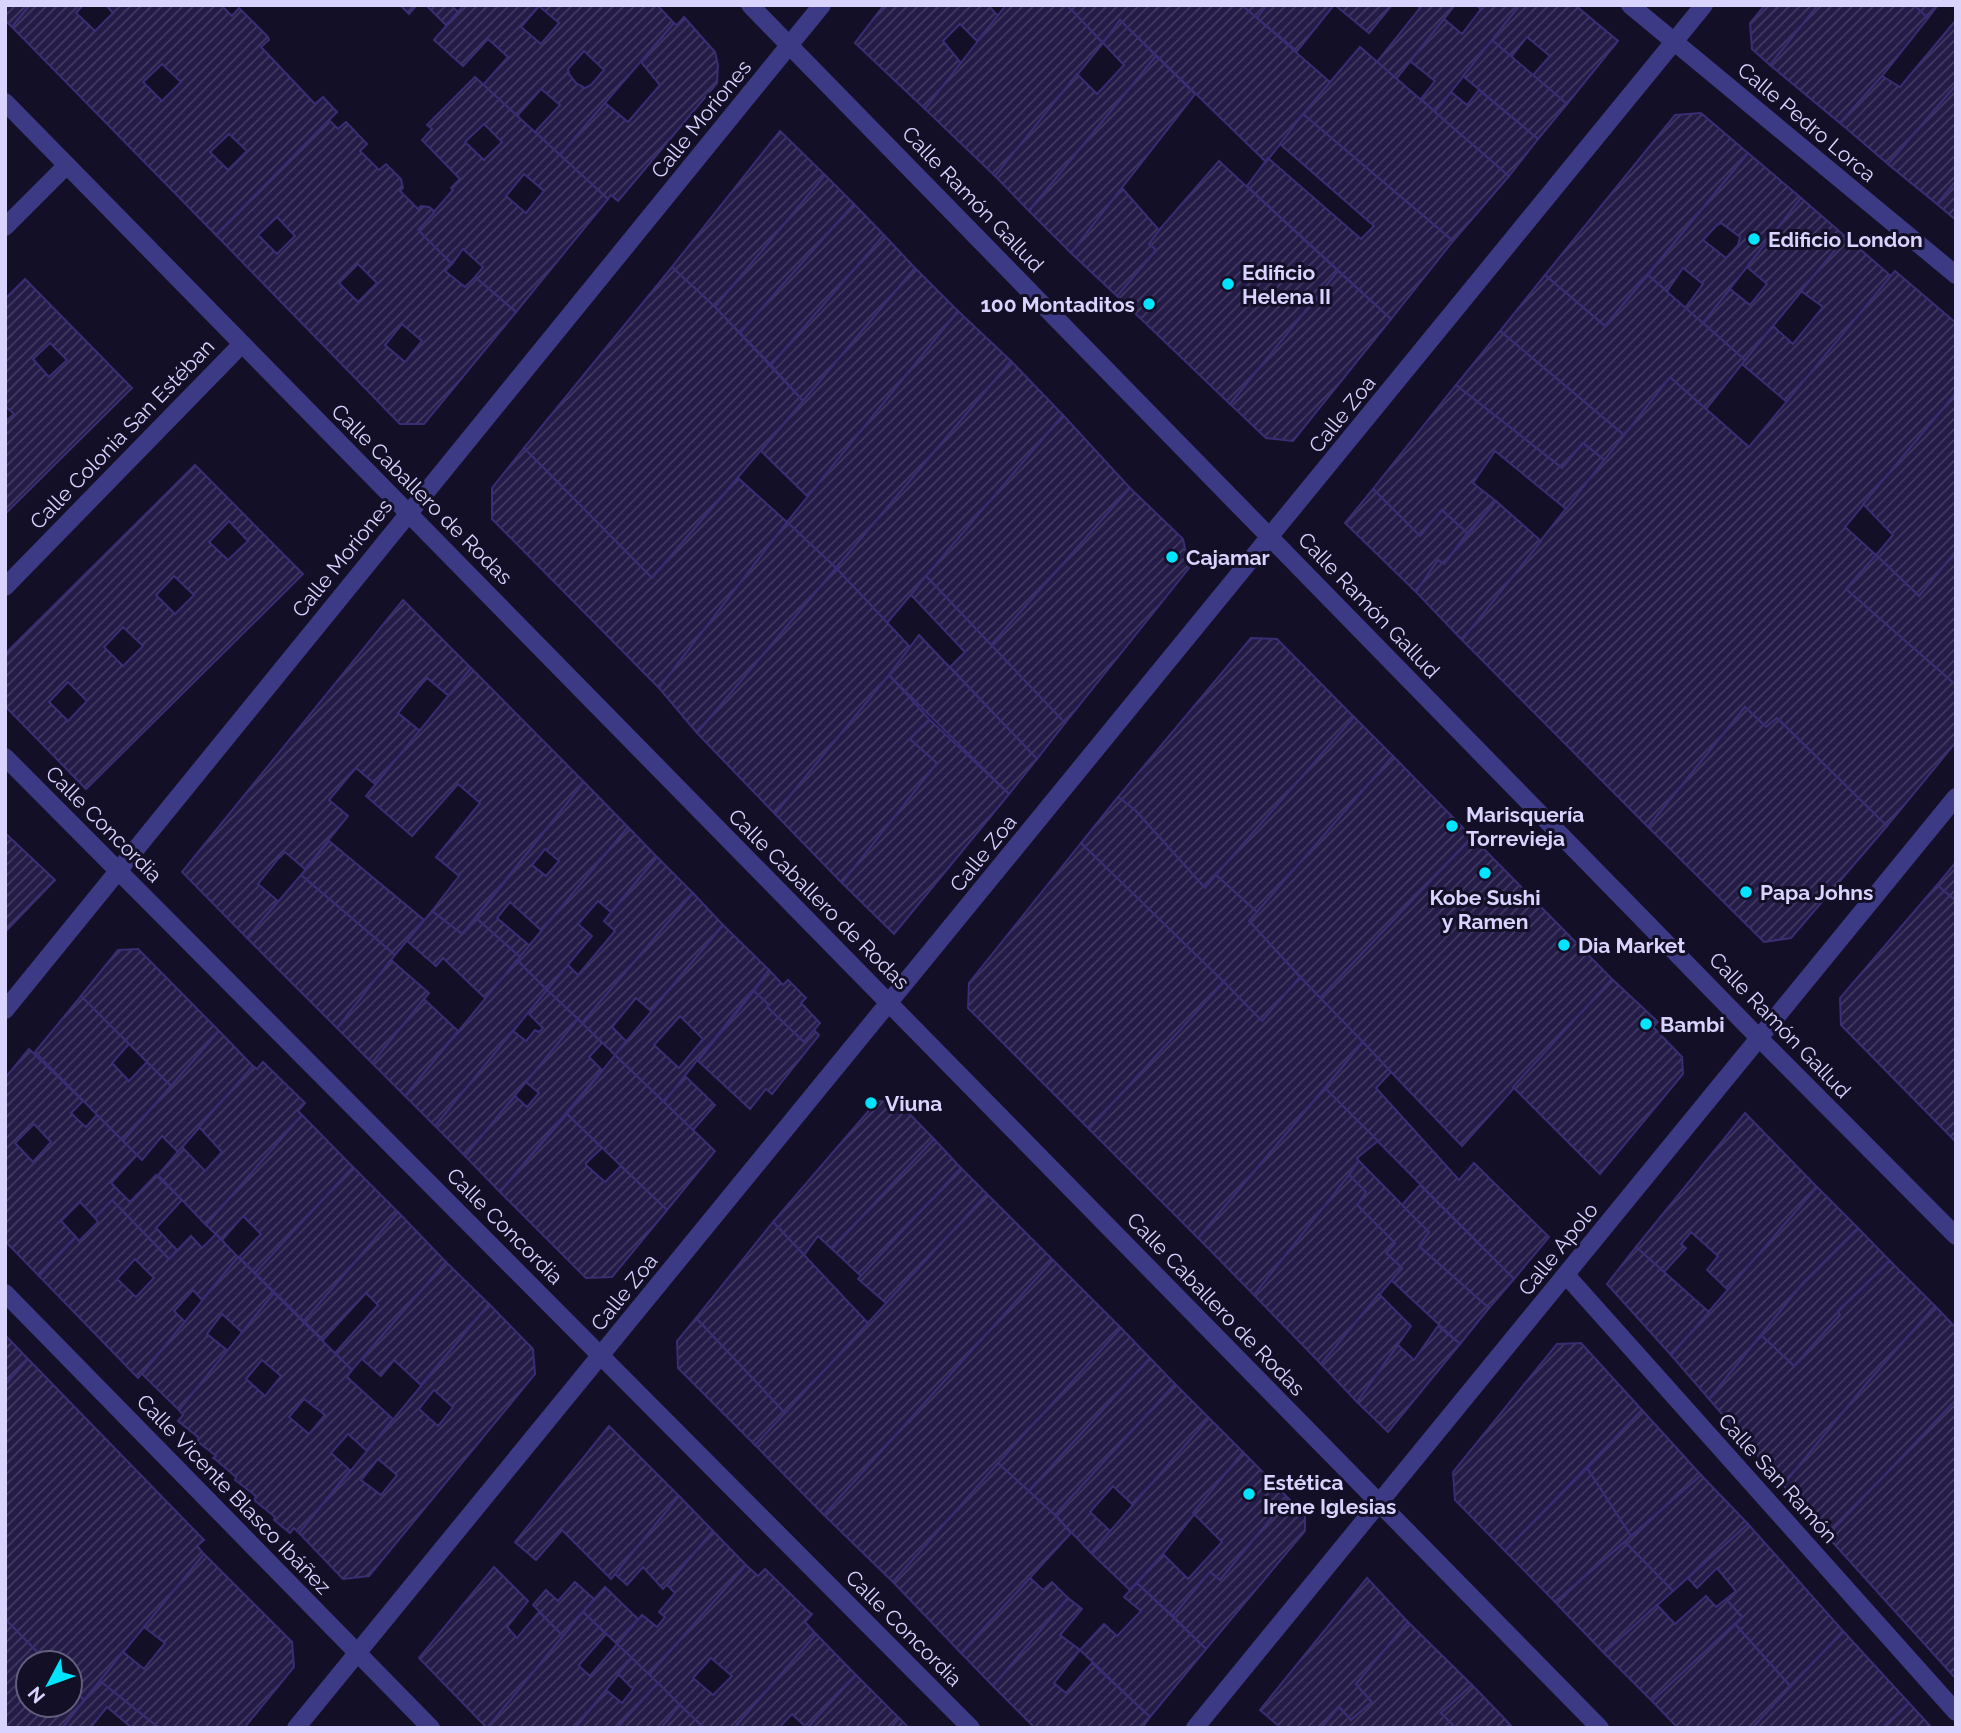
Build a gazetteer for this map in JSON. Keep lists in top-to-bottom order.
{
  "streets": {
    "street": [
      "Calle Moriones",
      "Calle Pedro Lorca",
      "Calle Ramón Gallud",
      "Calle Zoa",
      "Calle Colonia San Estéban",
      "Calle Caballero de Rodas",
      "Calle Concordia",
      "Calle Apolo",
      "Calle San Ramón",
      "Calle Vicente Blasco Ibáñez"
    ]
  },
  "crossings": [
    ["Calle Moriones", "Calle Ramón Gallud"],
    ["Calle Moriones", "Calle Caballero de Rodas"],
    ["Calle Moriones", "Calle Concordia"],
    ["Calle Pedro Lorca", "Calle Zoa"],
    ["Calle Ramón Gallud", "Calle Zoa"],
    ["Calle Ramón Gallud", "Calle Apolo"],
    ["Calle Zoa", "Calle Caballero de Rodas"],
    ["Calle Zoa", "Calle Concordia"],
    ["Calle Zoa", "Calle Vicente Blasco Ibáñez"],
    ["Calle Colonia San Estéban", "Calle Caballero de Rodas"],
    ["Calle Caballero de Rodas", "Calle Apolo"],
    ["Calle Apolo", "Calle San Ramón"]
  ],
  "places": [
    "Edificio London",
    "Edificio Helena II",
    "100 Montaditos",
    "Cajamar",
    "Marisquería Torrevieja",
    "Kobe Sushi y Ramen",
    "Papa Johns",
    "Dia Market",
    "Bambi",
    "Viuna",
    "Estética Irene Iglesias"
  ],
  "north": "bottom left"
}
